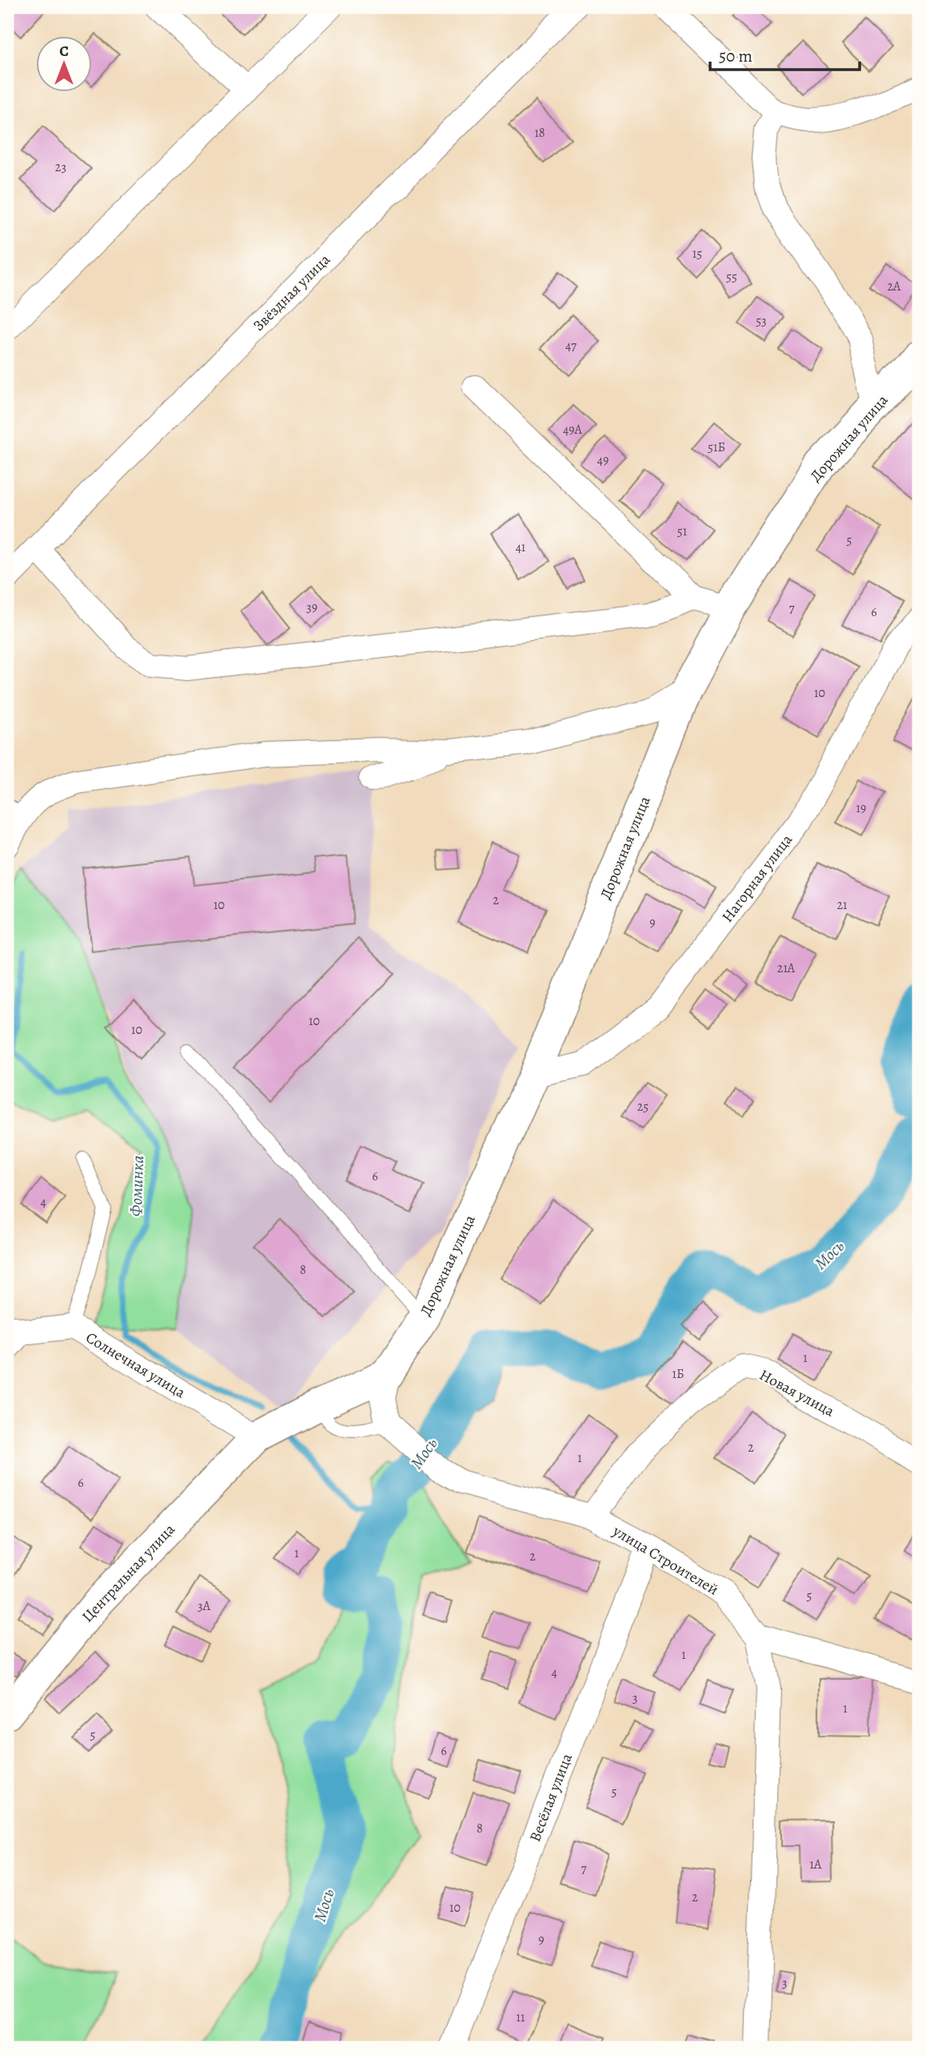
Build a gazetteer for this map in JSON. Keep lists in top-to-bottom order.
{
  "streets": {
    "street": [
      "Звёздная улица",
      "Дорожная улица",
      "Нагорная улица",
      "Солнечная улица",
      "Новая улица",
      "улица Строителей",
      "Центральная улица",
      "Весёлая улица"
    ]
  },
  "crossings": [
    ["Дорожная улица", "Нагорная улица"],
    ["Дорожная улица", "Центральная улица"],
    ["Солнечная улица", "Центральная улица"],
    ["Новая улица", "улица Строителей"],
    ["улица Строителей", "Весёлая улица"]
  ],
  "water": ["Фоминка", "Мось"],
  "house_numbers": [
    "18",
    "23",
    "15",
    "55",
    "2А",
    "53",
    "47",
    "49А",
    "51Б",
    "49",
    "51",
    "5",
    "41",
    "39",
    "7",
    "6",
    "10",
    "19",
    "2",
    "10",
    "21",
    "9",
    "21А",
    "10",
    "10",
    "25",
    "6",
    "4",
    "8",
    "1",
    "1Б",
    "2",
    "1",
    "6",
    "1",
    "2",
    "5",
    "3А",
    "1",
    "4",
    "3",
    "1",
    "5",
    "6",
    "5",
    "8",
    "1А",
    "7",
    "2",
    "10",
    "9",
    "3",
    "11"
  ],
  "scale_bar": "50 m",
  "north": "top"
}
